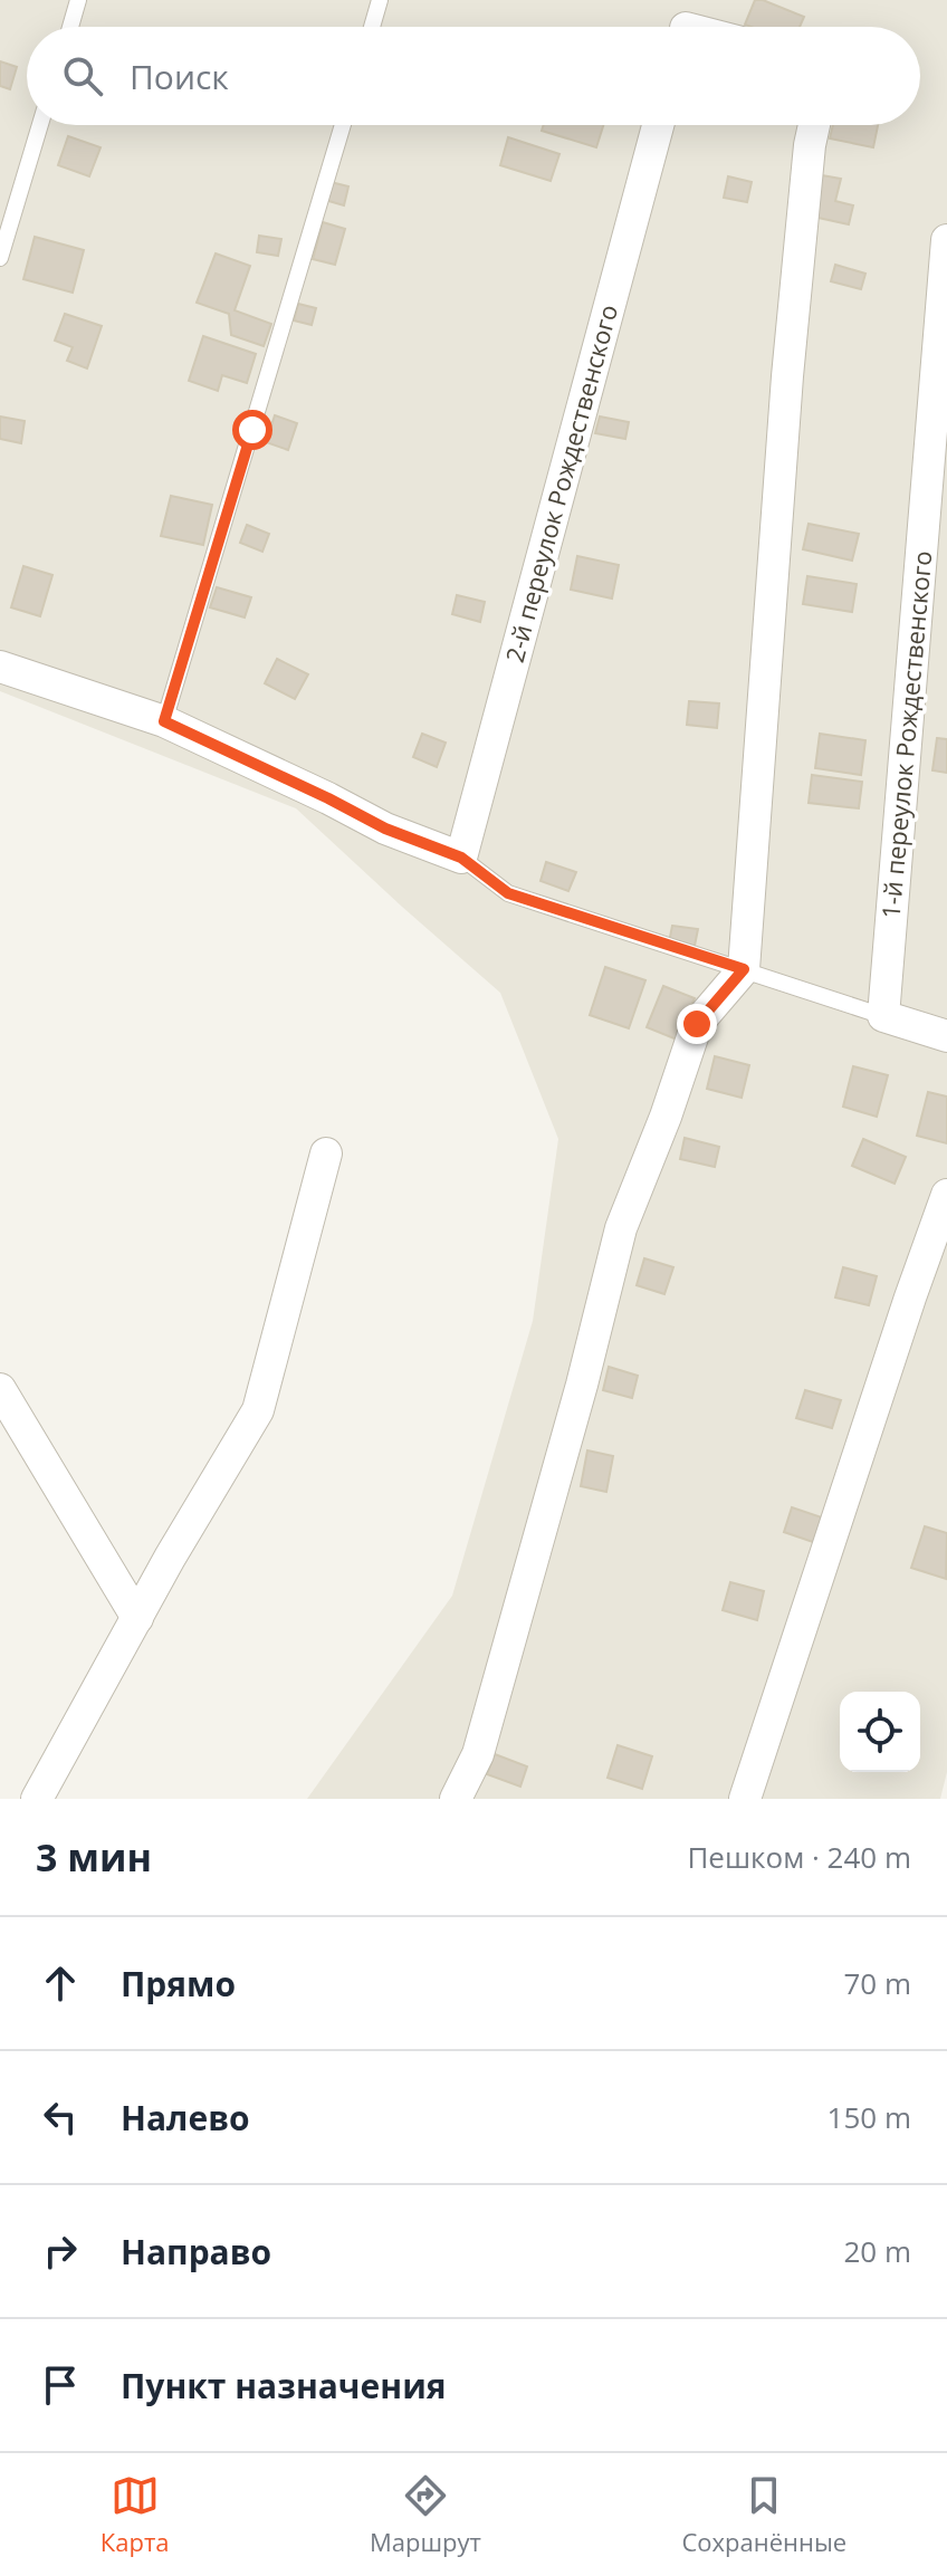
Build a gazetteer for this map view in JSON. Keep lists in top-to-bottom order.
{
  "streets": {
    "street": ["2-й переулок Рождественского", "1-й переулок Рождественского"]
  },
  "page": {
    "search": "Поиск",
    "heading": ["3 мин", "Пешком · 240 m"],
    "list": [
      ["Прямо", "70 m"],
      ["Налево", "150 m"],
      ["Направо", "20 m"],
      "Пункт назначения"
    ],
    "nav": ["Карта", "Маршрут", "Сохранённые"]
  }
}
